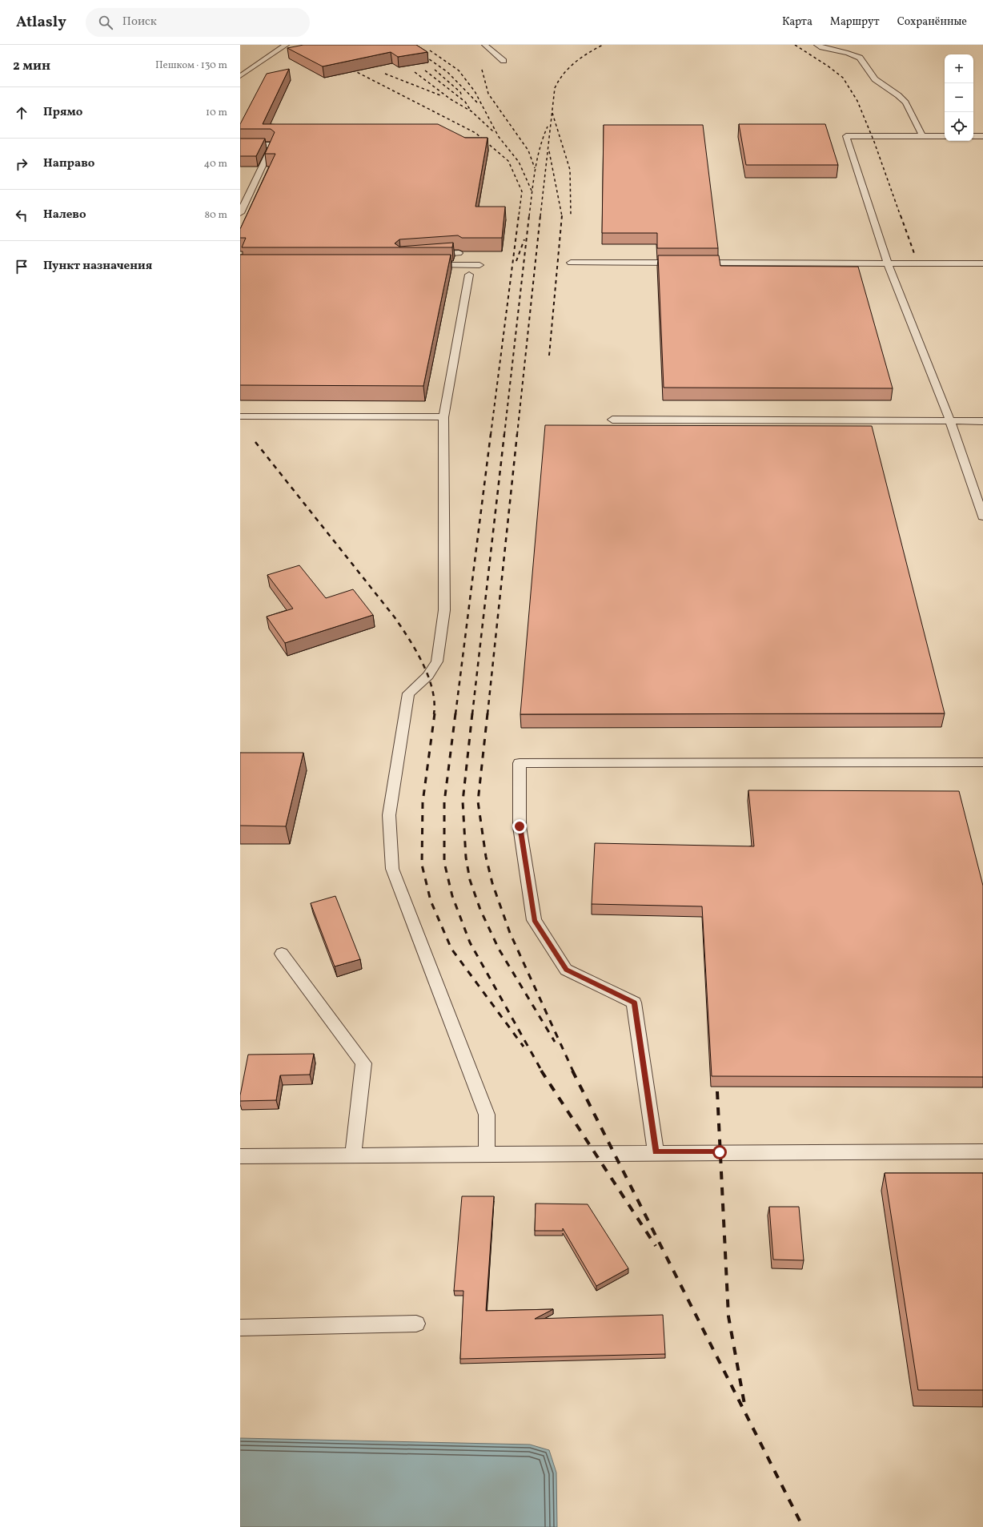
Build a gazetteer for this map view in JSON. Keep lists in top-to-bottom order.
{
  "page": {
    "header": "Atlasly",
    "search": "Поиск",
    "nav": ["Карта", "Маршрут", "Сохранённые"],
    "heading": ["2 мин", "Пешком · 130 m"],
    "map_buttons": ["+", "−"],
    "list": [
      ["Прямо", "10 m"],
      ["Направо", "40 m"],
      ["Налево", "80 m"],
      "Пункт назначения"
    ]
  }
}
